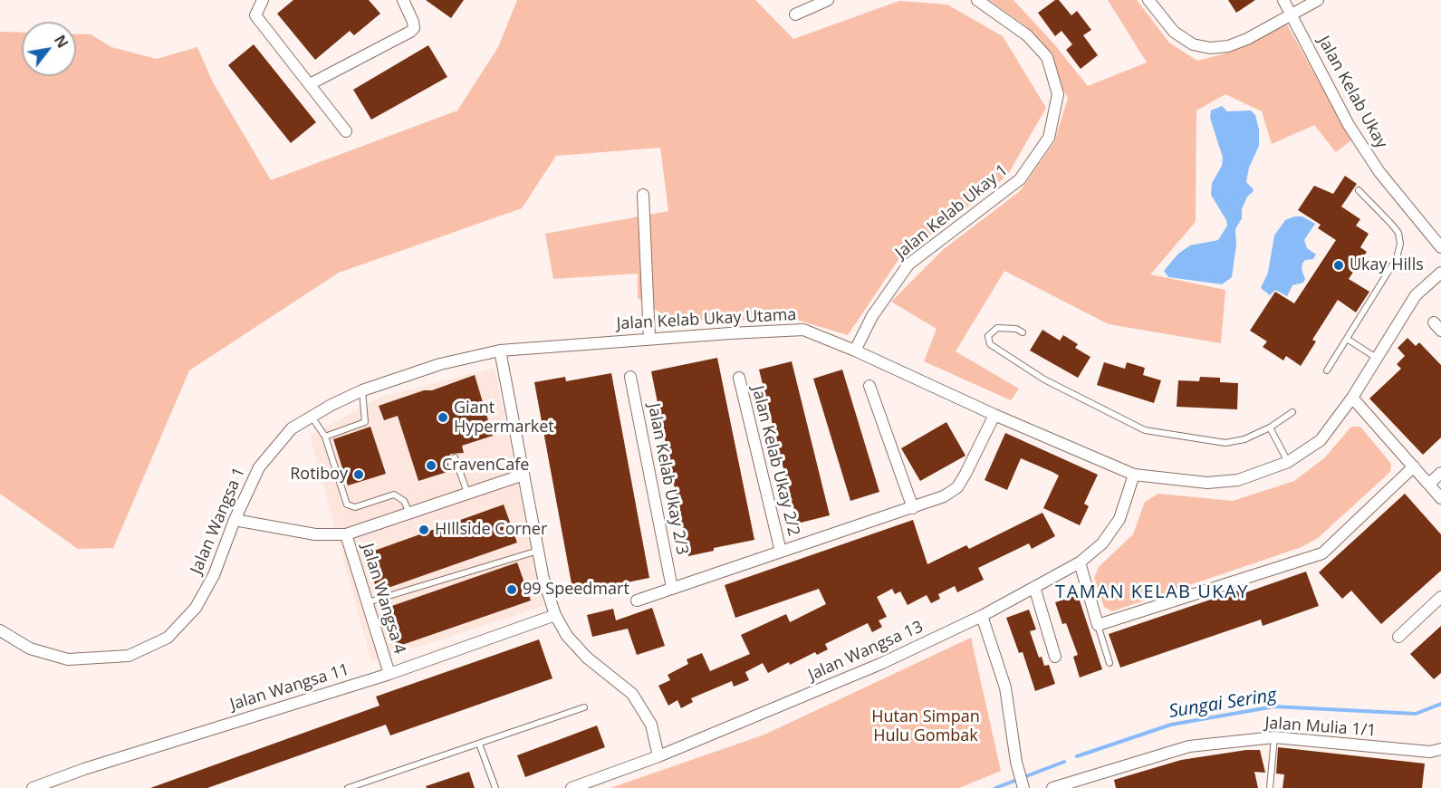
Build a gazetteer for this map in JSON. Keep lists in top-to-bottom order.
{
  "streets": {
    "street": [
      "Jalan Kelab Ukay",
      "Jalan Kelab Ukay 1",
      "Jalan Kelab Ukay Utama",
      "Jalan Kelab Ukay 2/2",
      "Jalan Kelab Ukay 2/3",
      "Jalan Wangsa 1",
      "Jalan Wangsa 4",
      "Jalan Wangsa 13",
      "Jalan Wangsa 11",
      "Jalan Mulia 1/1"
    ]
  },
  "crossings": [
    ["Jalan Kelab Ukay 1", "Jalan Kelab Ukay Utama"],
    ["Jalan Kelab Ukay Utama", "Jalan Wangsa 1"],
    ["Jalan Kelab Ukay Utama", "Jalan Wangsa 13"],
    ["Jalan Wangsa 4", "Jalan Wangsa 11"]
  ],
  "districts": ["TAMAN KELAB UKAY"],
  "water": ["Sungai Sering"],
  "parks": ["Hutan Simpan Hulu Gombak"],
  "places": [
    "Ukay Hills",
    "Giant Hypermarket",
    "CravenCafe",
    "Rotiboy",
    "HIllside Corner",
    "99 Speedmart"
  ],
  "north": "top right"
}
